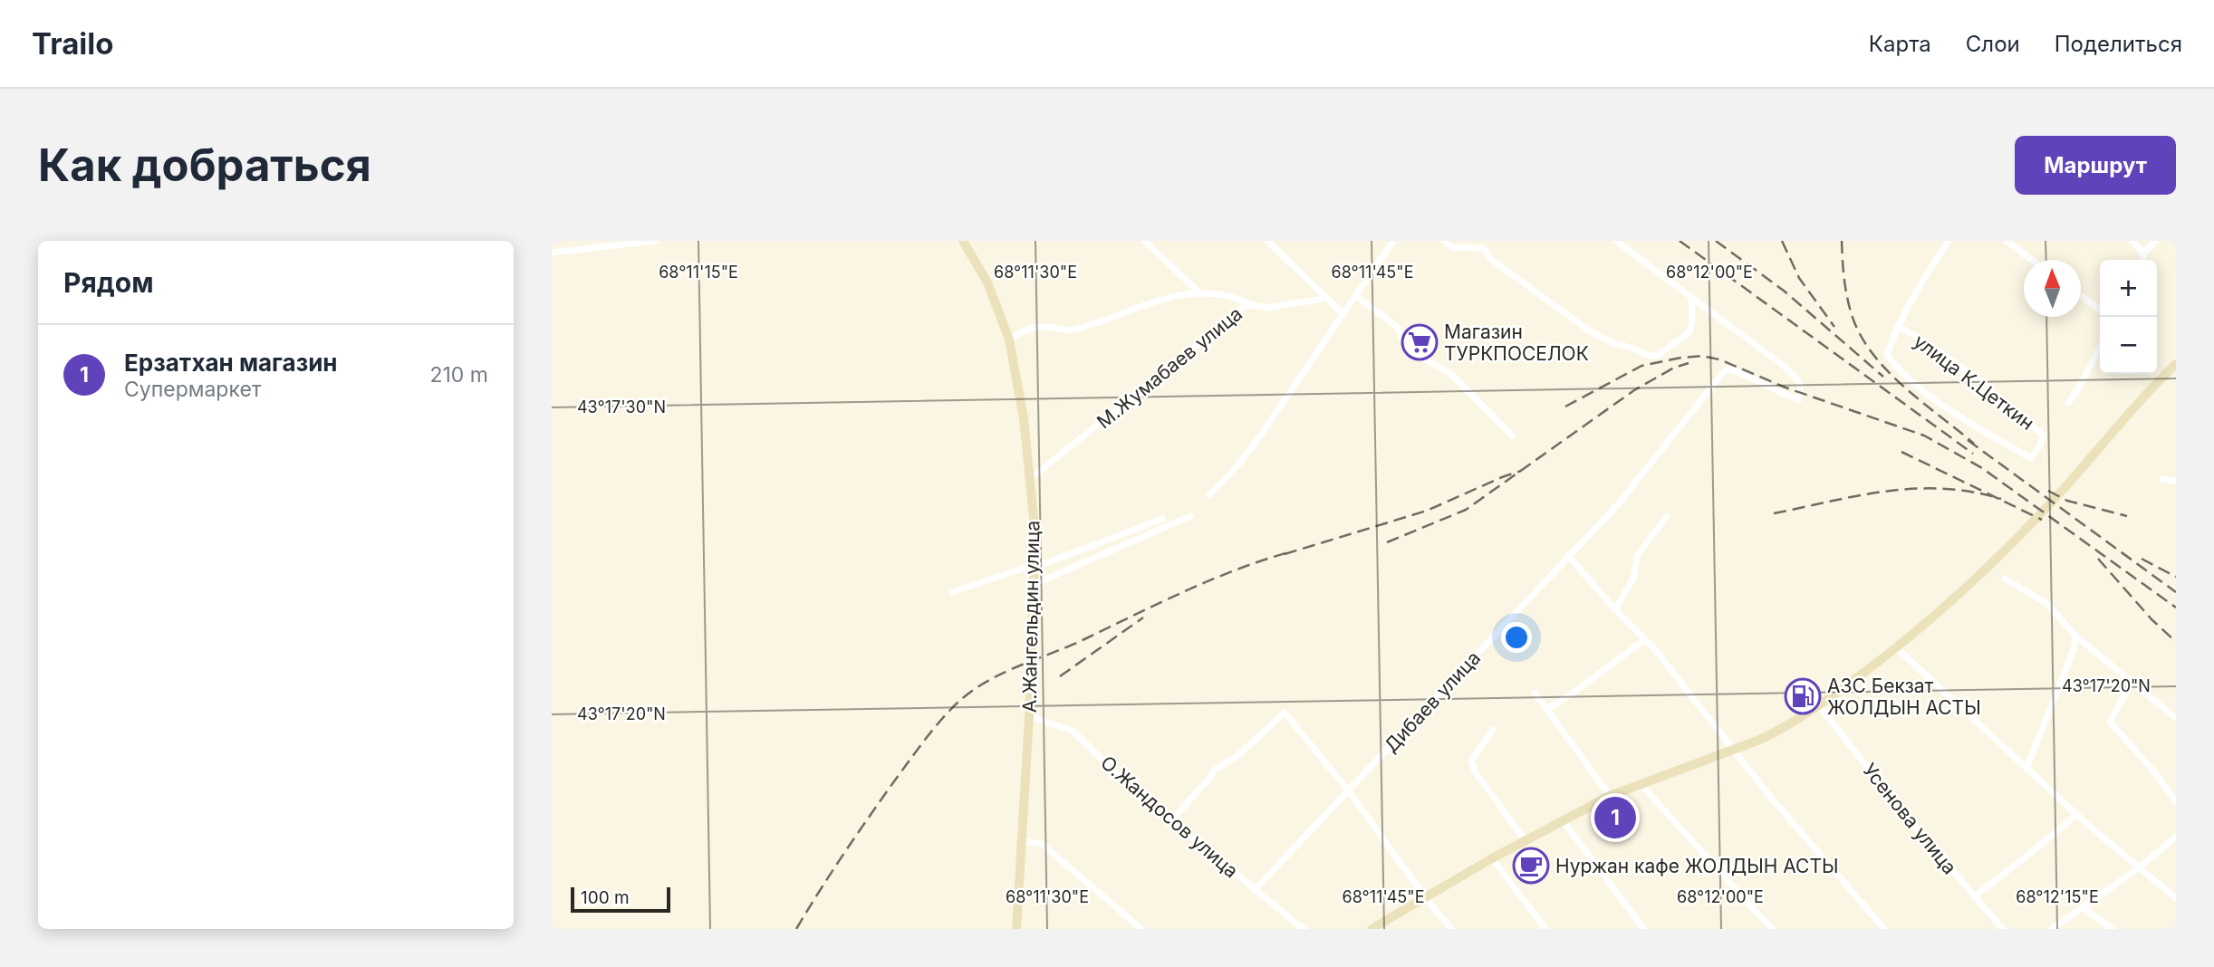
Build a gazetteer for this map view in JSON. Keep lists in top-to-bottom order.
{
  "streets": {
    "main road": ["А.Жангельдин улица"],
    "street": [
      "М.Жумабаев улица",
      "улица К.Цеткин",
      "Дибаев улица",
      "О.Жандосов улица",
      "Усенова улица"
    ]
  },
  "crossings": [
    ["М.Жумабаев улица", "А.Жангельдин улица"],
    ["А.Жангельдин улица", "О.Жандосов улица"],
    ["Дибаев улица", "О.Жандосов улица"]
  ],
  "places": {
    "supermarket": ["Магазин ТУРКПОСЕЛОК"],
    "fuel station": ["АЗС Бекзат ЖОЛДЫН АСТЫ"],
    "cafe": ["Нуржан кафе ЖОЛДЫН АСТЫ"]
  },
  "scale_bar": "100 m",
  "north": "top",
  "page": {
    "header": "Trailo",
    "nav": ["Карта", "Слои", "Поделиться"],
    "buttons": "Маршрут",
    "title": "Как добраться",
    "heading": "Рядом",
    "map_buttons": ["+", "−"],
    "list": [
      {
        "mark": "1",
        "name": "Ерзатхан магазин",
        "note": "Супермаркет",
        "value": "210 m"
      }
    ],
    "pins": "1",
    "scale": "100 m"
  },
  "coordinates": [
    "68°11'15\"E",
    "68°11'30\"E",
    "68°11'45\"E",
    "68°12'00\"E",
    "43°17'30\"N",
    "43°17'20\"N",
    "68°12'15\"E"
  ]
}
